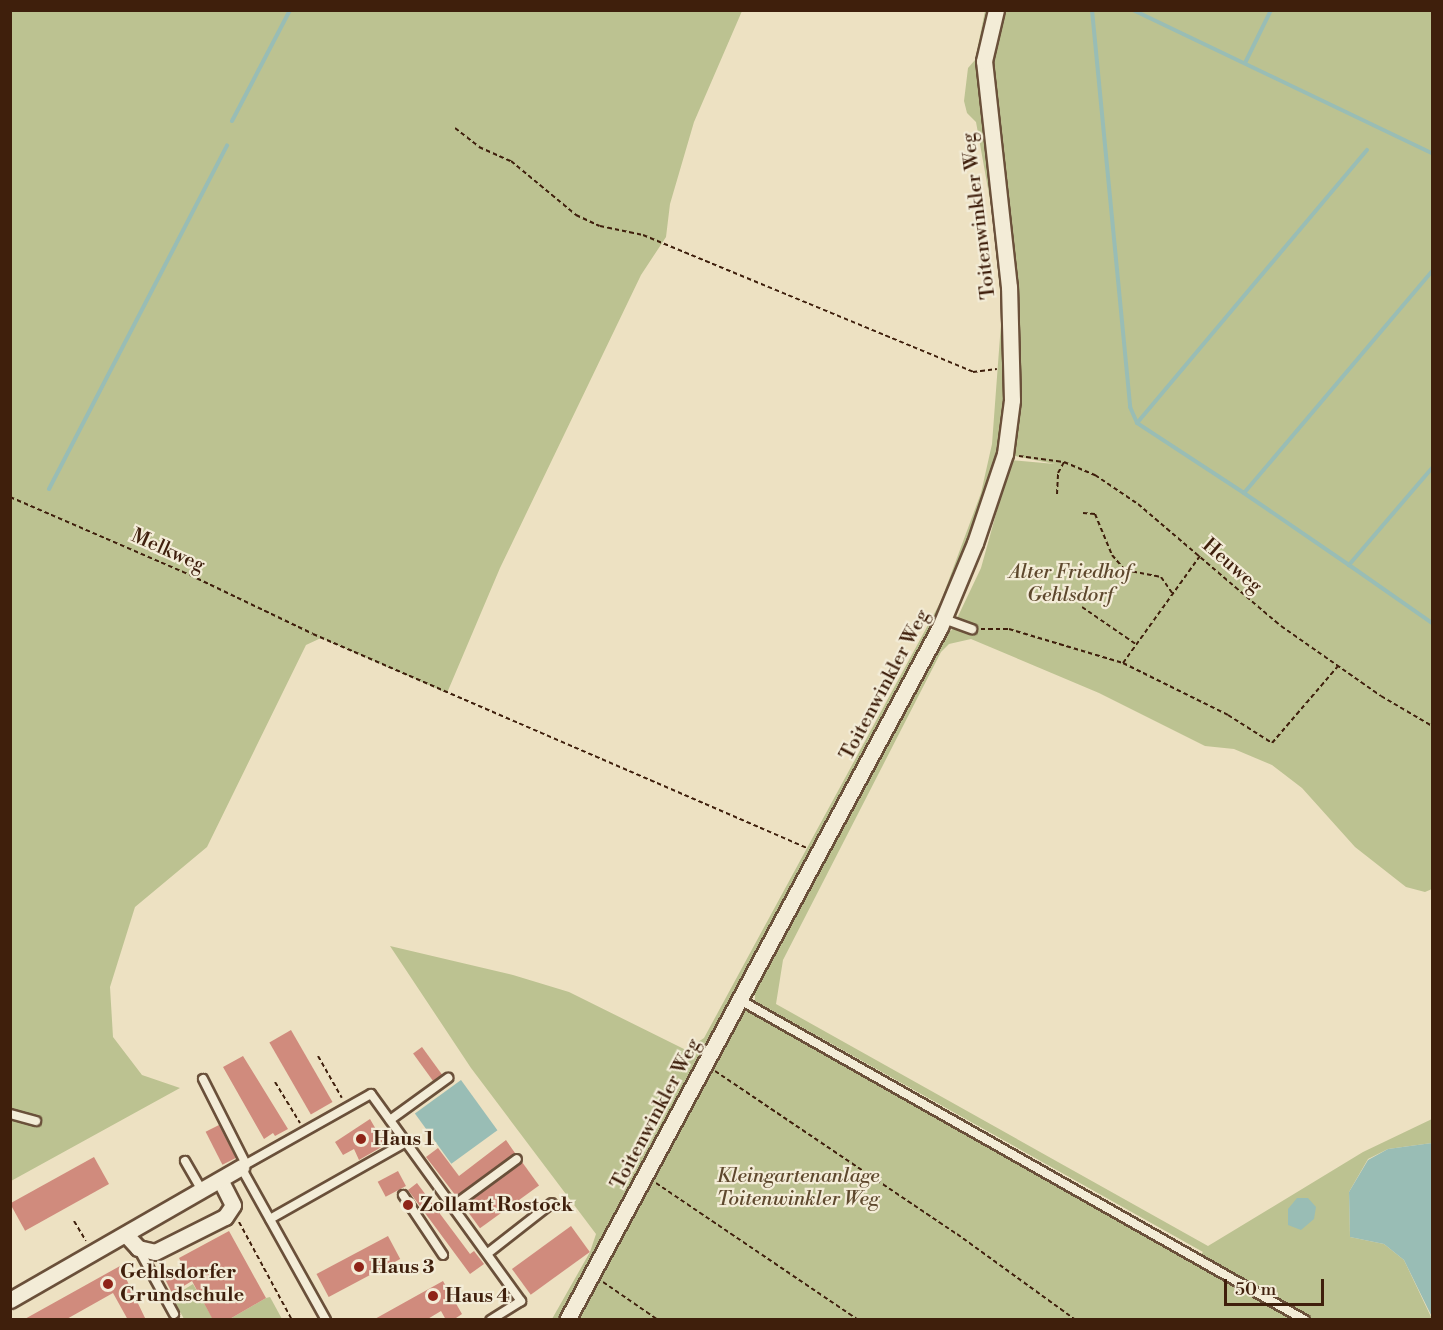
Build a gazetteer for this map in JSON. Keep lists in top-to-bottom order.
{
  "streets": {
    "street": ["Toitenwinkler Weg"],
    "path": ["Melkweg", "Heuweg"]
  },
  "crossings": [
    ["Toitenwinkler Weg", "Melkweg"],
    ["Toitenwinkler Weg", "Heuweg"]
  ],
  "parks": ["Alter Friedhof Gehlsdorf", "Kleingartenanlage Toitenwinkler Weg"],
  "places": [
    "Haus 1",
    "Zollamt Rostock",
    "Haus 3",
    "Gehlsdorfer Grundschule",
    "Haus 4"
  ],
  "scale_bar": "50 m"
}
